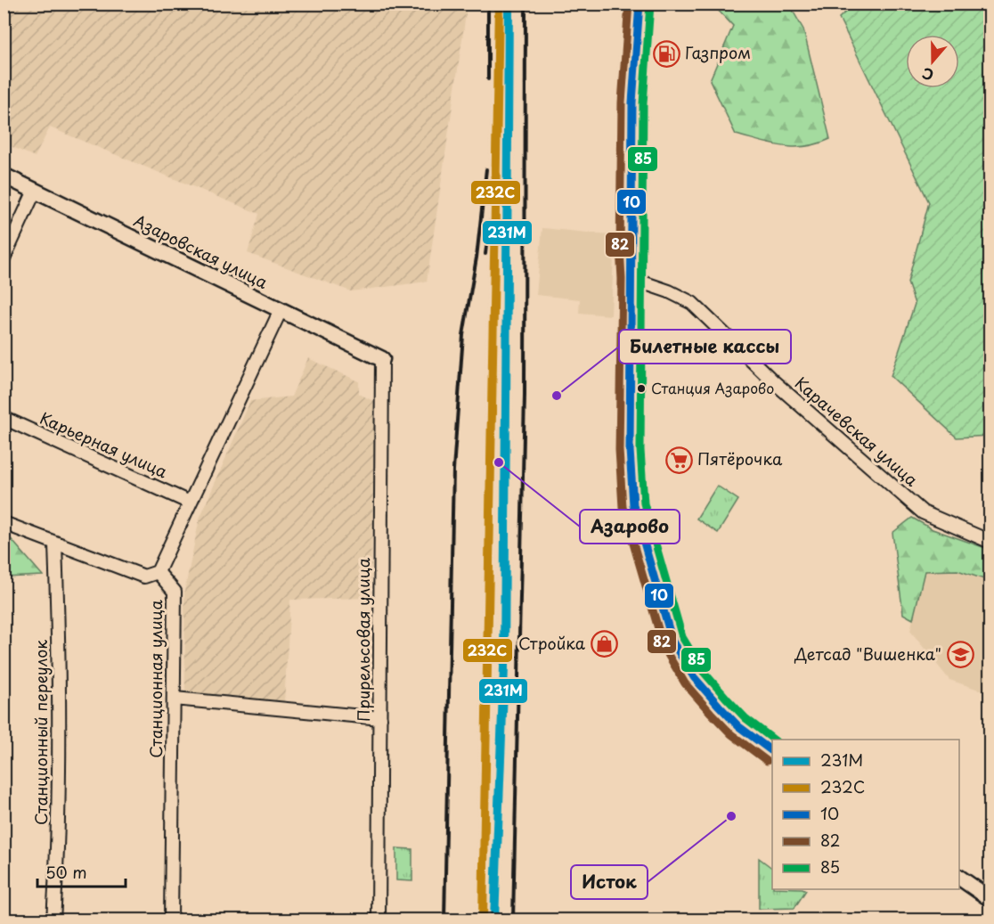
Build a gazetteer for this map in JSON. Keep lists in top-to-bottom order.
{
  "streets": {
    "street": [
      "Азаровская улица",
      "Карачевская улица",
      "Карьерная улица",
      "Прирельсовая улица",
      "Станционная улица",
      "Станционный переулок"
    ]
  },
  "crossings": [
    ["Азаровская улица", "Прирельсовая улица"]
  ],
  "places": {
    "fuel station": ["Газпром"],
    "other": [
      "Станция Азарово",
      "Билетные кассы",
      "Азарово",
      "Исток"
    ],
    "supermarket": ["Пятёрочка"],
    "shop": ["Стройка"],
    "school or university": ["Детсад \"Вишенка\""]
  },
  "lines": [
    "transit line 231М",
    "transit line 232C",
    "transit line 10",
    "transit line 82",
    "transit line 85"
  ],
  "legend": [
    "231М",
    "232C",
    "10",
    "82",
    "85"
  ],
  "scale_bar": "50 m",
  "north": "bottom"
}
